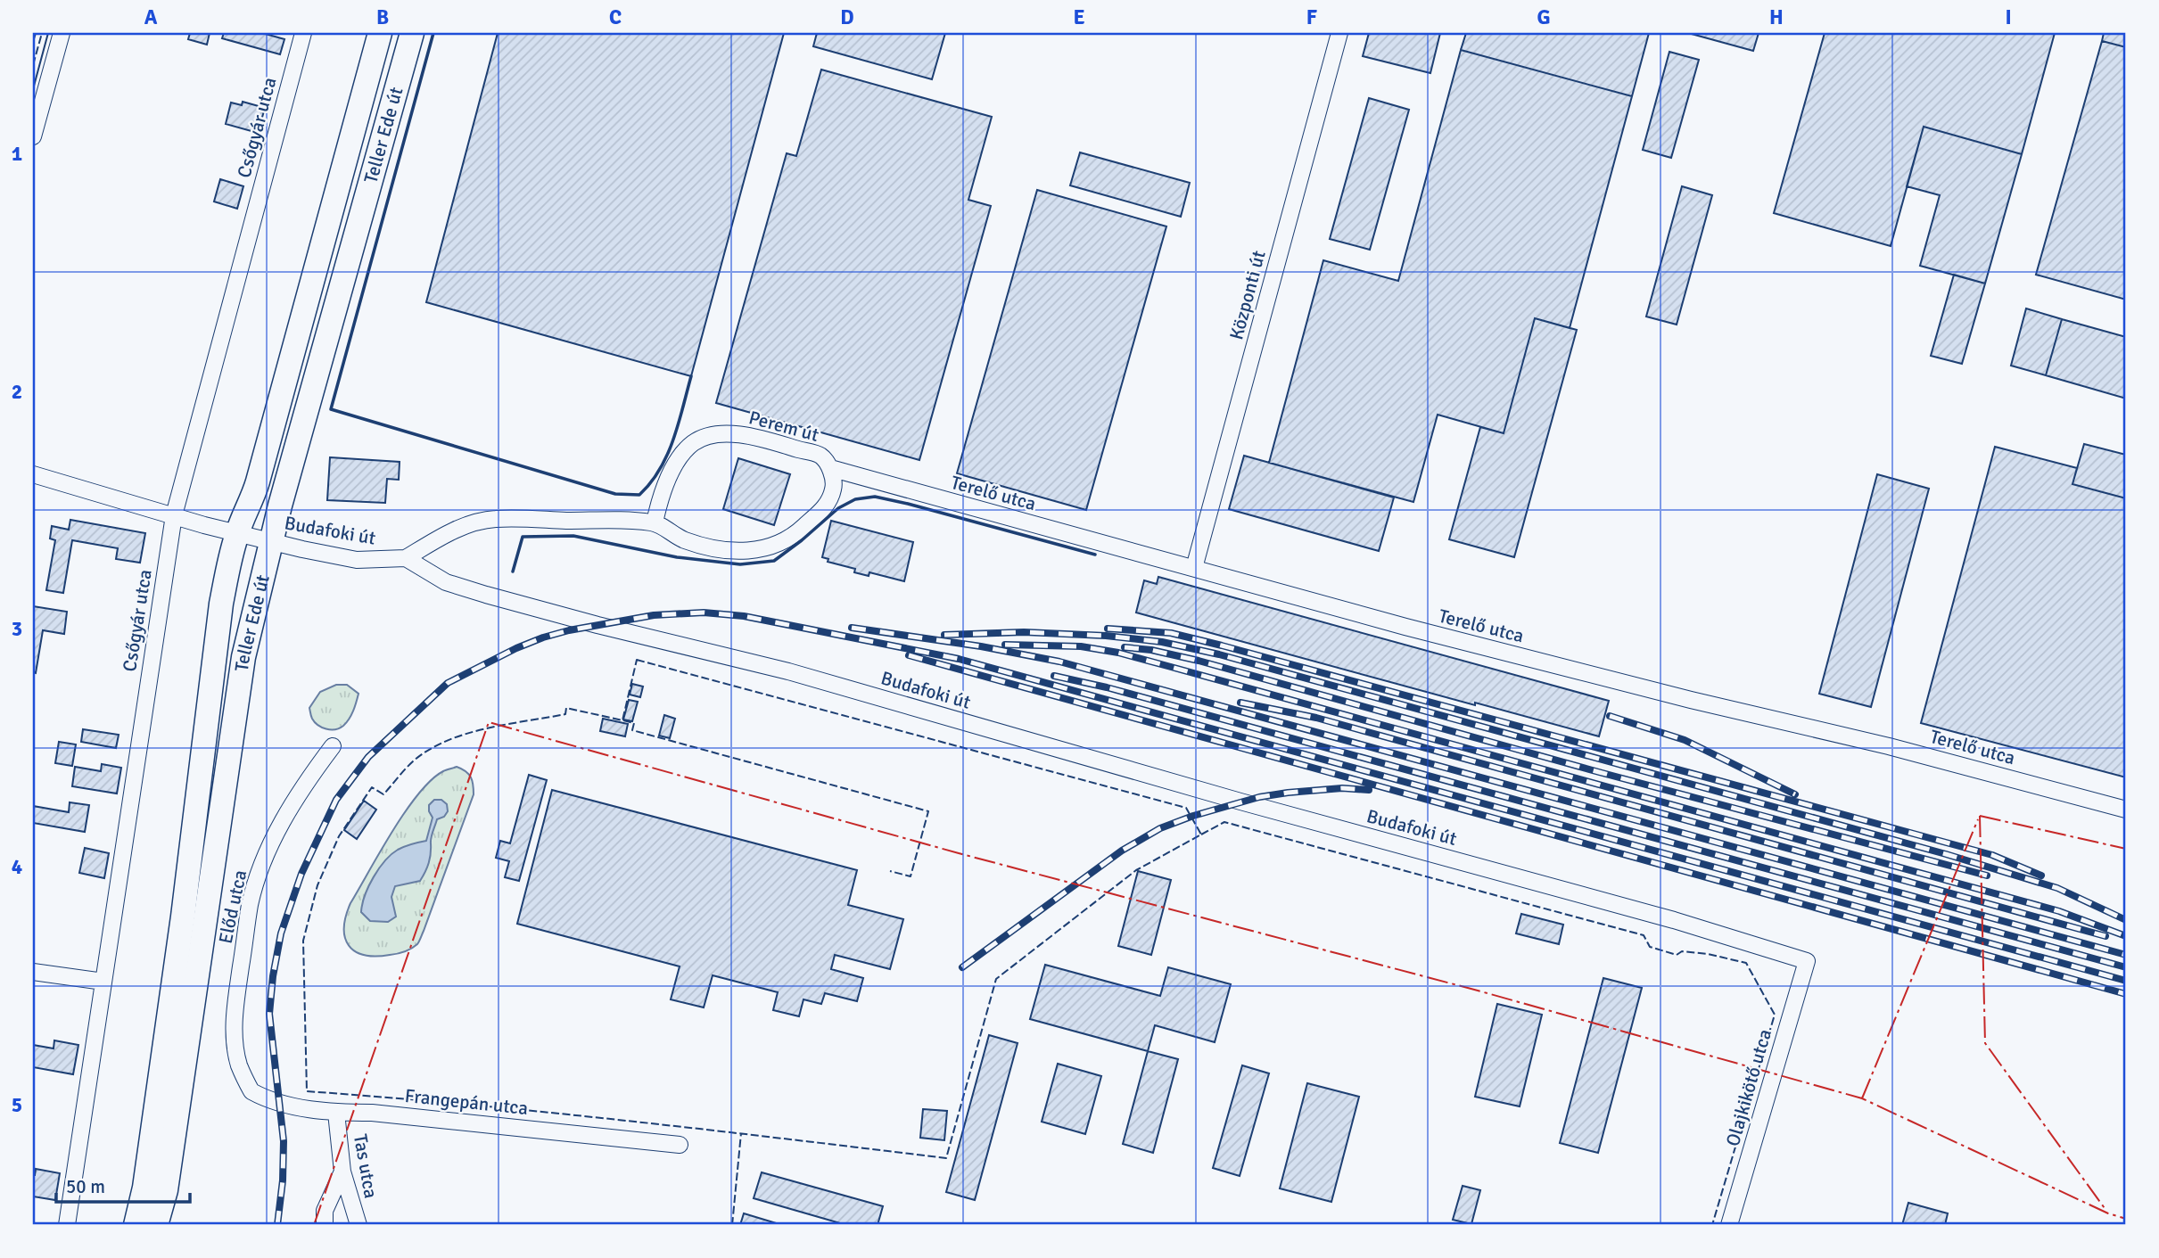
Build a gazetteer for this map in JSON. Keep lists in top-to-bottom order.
{
  "streets": {
    "main road": ["Teller Ede út"],
    "street": [
      "Csőgyár utca",
      "Központi út",
      "Perem út",
      "Terelő utca",
      "Budafoki út",
      "Előd utca",
      "Olajkikötő utca",
      "Frangepán utca",
      "Tas utca"
    ]
  },
  "crossings": [
    ["Csőgyár utca", "Budafoki út"],
    ["Teller Ede út", "Budafoki út"],
    ["Központi út", "Terelő utca"],
    ["Perem út", "Terelő utca"],
    ["Perem út", "Budafoki út"],
    ["Budafoki út", "Olajkikötő utca"],
    ["Előd utca", "Frangepán utca"],
    ["Frangepán utca", "Tas utca"]
  ],
  "scale_bar": "50 m",
  "grid": {
    "columns": [
      "A",
      "B",
      "C",
      "D",
      "E",
      "F",
      "G",
      "H",
      "I"
    ],
    "rows": [
      "1",
      "2",
      "3",
      "4",
      "5"
    ]
  }
}
